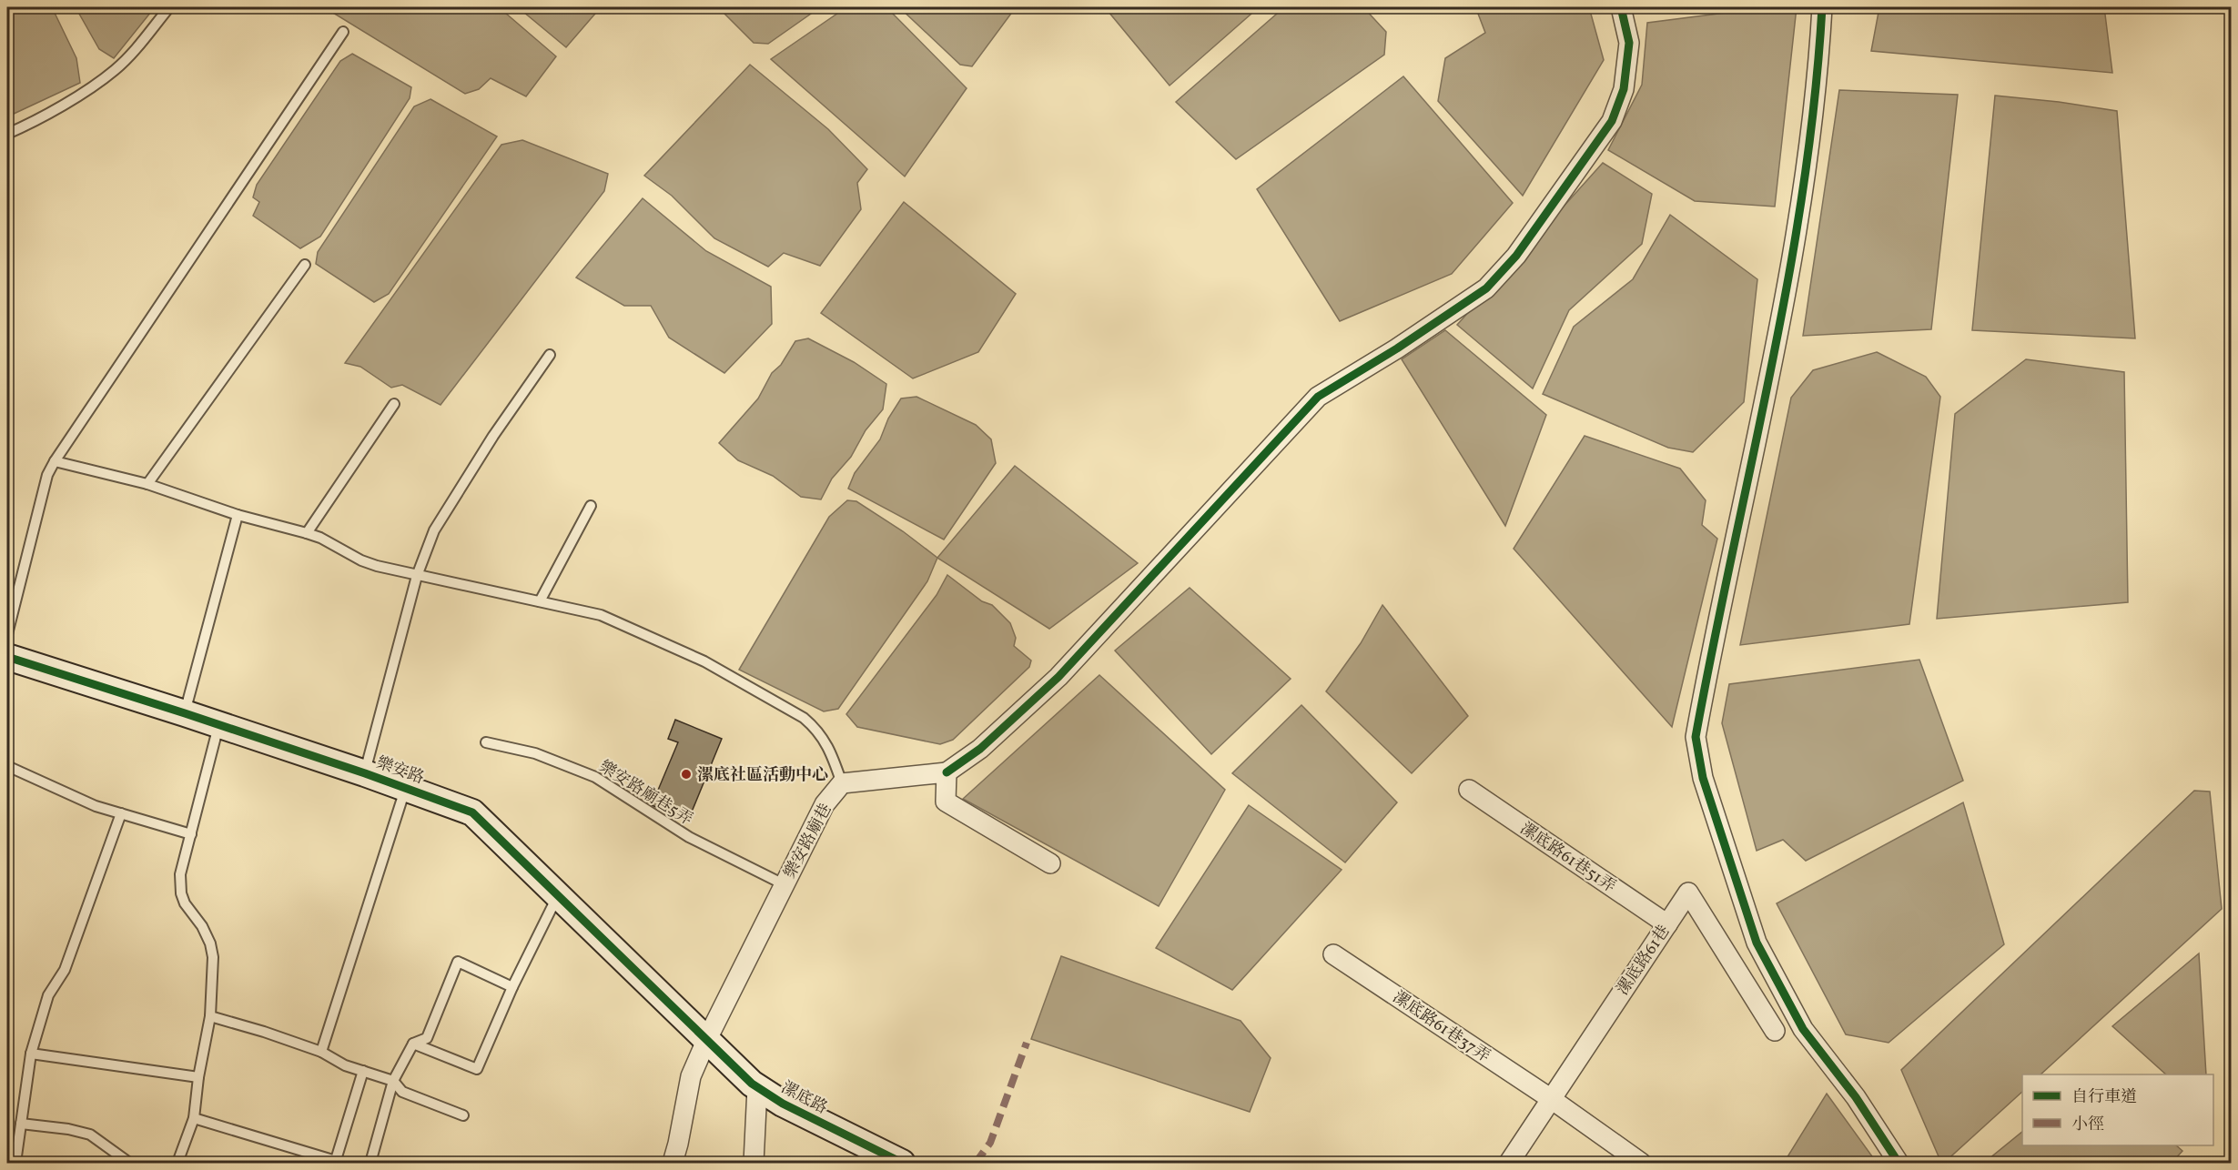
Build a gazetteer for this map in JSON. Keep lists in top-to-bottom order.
{
  "streets": {
    "street": [
      "樂安路",
      "樂安路廟巷",
      "漯底路61巷51弄",
      "漯底路61巷",
      "漯底路61巷37弄",
      "漯底路"
    ],
    "lane": ["樂安路廟巷5弄"]
  },
  "crossings": [
    ["樂安路", "樂安路廟巷"],
    ["樂安路", "漯底路"],
    ["樂安路廟巷5弄", "樂安路廟巷"],
    ["樂安路廟巷", "漯底路"],
    ["漯底路61巷51弄", "漯底路61巷"],
    ["漯底路61巷", "漯底路61巷37弄"]
  ],
  "places": ["漯底社區活動中心"],
  "legend": ["自行車道", "小徑"]
}
